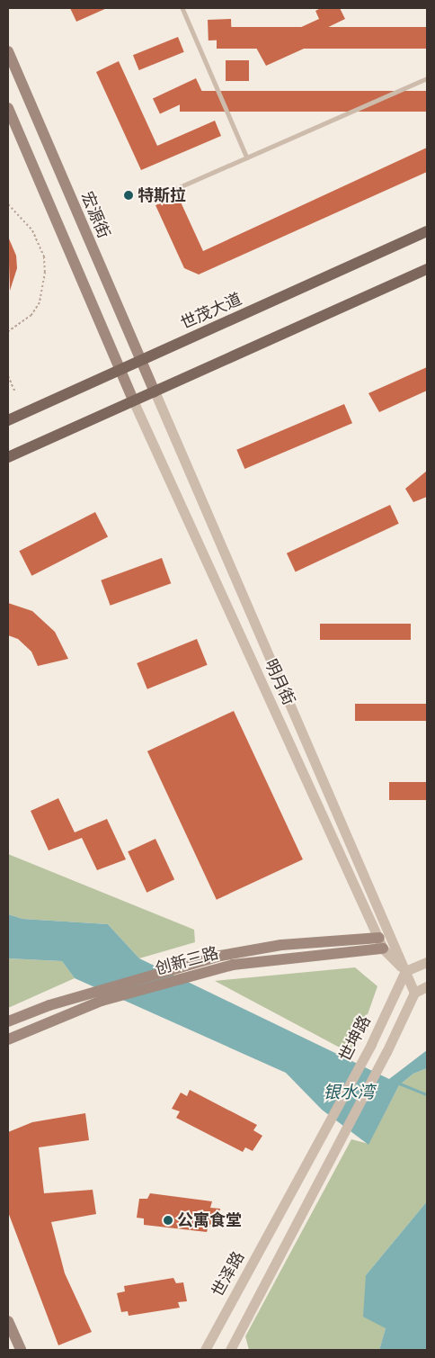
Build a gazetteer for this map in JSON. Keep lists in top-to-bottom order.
{
  "streets": {
    "main road": ["宏源街", "世茂大道", "创新三路"],
    "street": ["明月街", "世坤路", "世泽路"]
  },
  "crossings": [
    ["宏源街", "世茂大道"],
    ["宏源街", "明月街"],
    ["明月街", "创新三路"],
    ["明月街", "世坤路"],
    ["世坤路", "世泽路"]
  ],
  "water": ["银水湾"],
  "places": ["特斯拉", "公寓食堂"]
}
